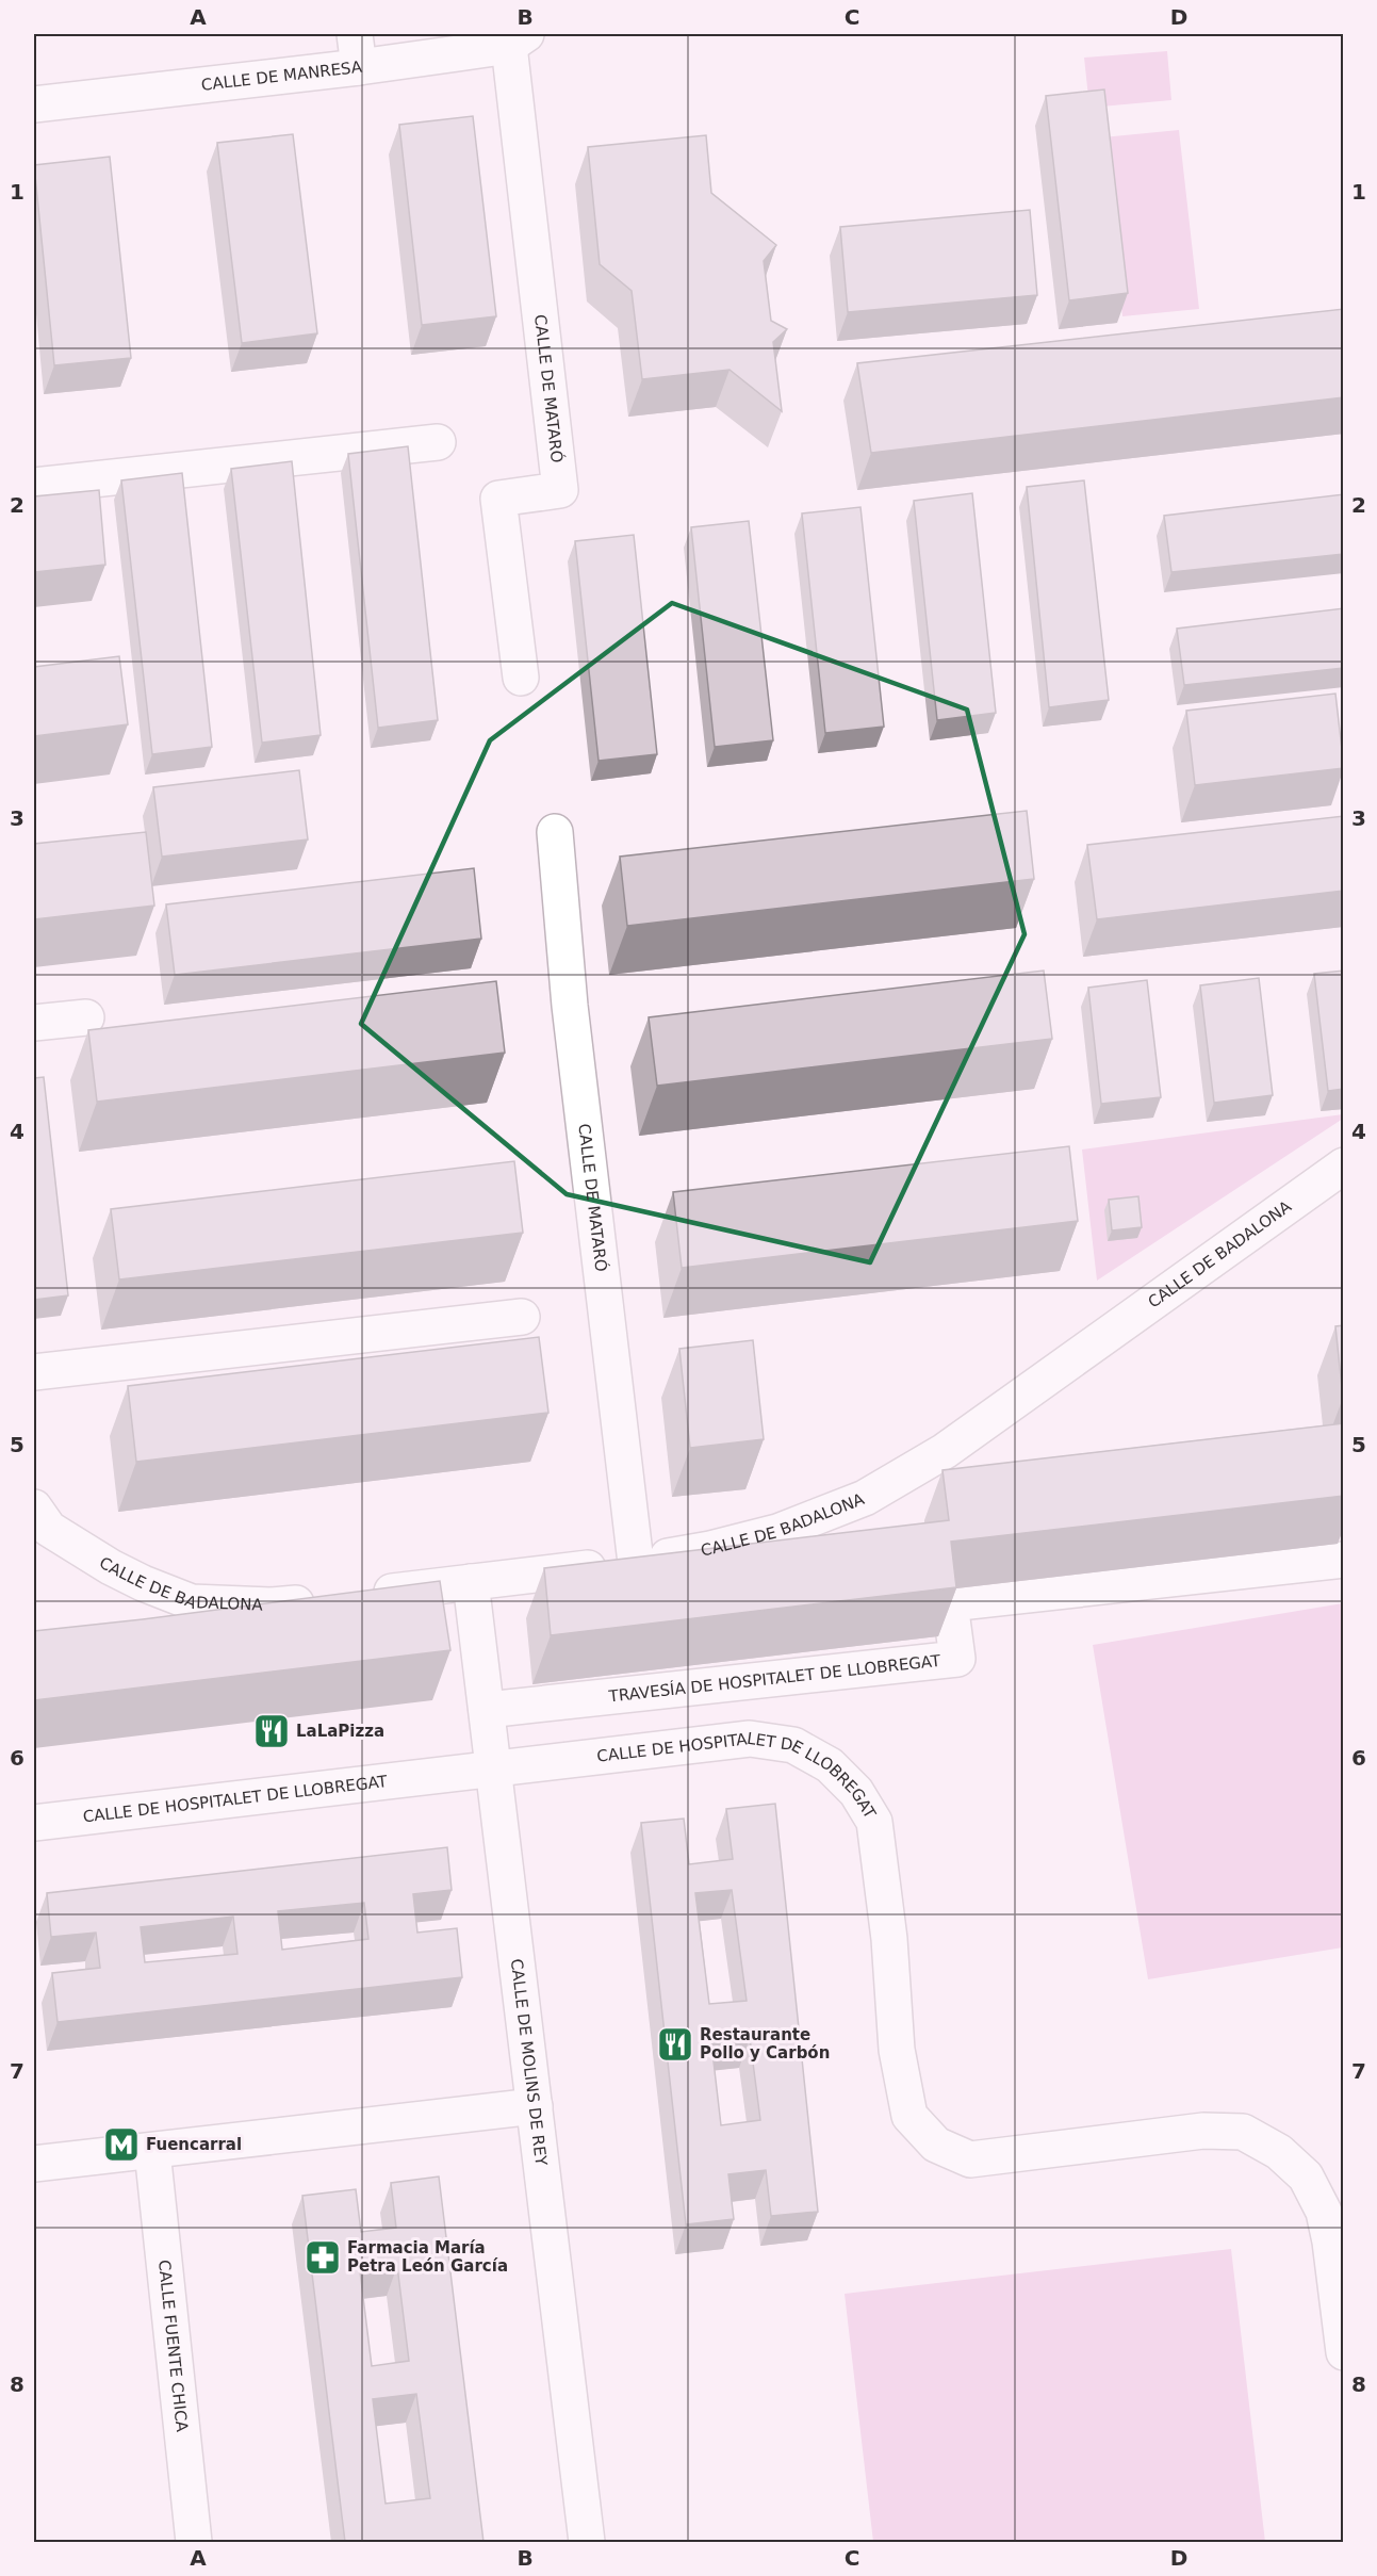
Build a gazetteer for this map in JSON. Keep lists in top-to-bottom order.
{
  "streets": {
    "street": [
      "CALLE DE MANRESA",
      "CALLE DE MATARÓ",
      "CALLE DE BADALONA",
      "TRAVESÍA DE HOSPITALET DE LLOBREGAT",
      "CALLE DE HOSPITALET DE LLOBREGAT",
      "CALLE DE MOLINS DE REY",
      "CALLE FUENTE CHICA"
    ]
  },
  "crossings": [
    ["CALLE DE MANRESA", "CALLE DE MATARÓ"],
    ["CALLE DE MATARÓ", "CALLE DE BADALONA"],
    ["CALLE DE BADALONA", "CALLE DE MOLINS DE REY"],
    ["TRAVESÍA DE HOSPITALET DE LLOBREGAT", "CALLE DE MOLINS DE REY"],
    ["CALLE DE HOSPITALET DE LLOBREGAT", "CALLE DE MOLINS DE REY"]
  ],
  "places": {
    "restaurant": ["LaLaPizza", "Restaurante Pollo y Carbón"],
    "metro station": ["Fuencarral"],
    "pharmacy": ["Farmacia María Petra León García"]
  },
  "grid": {
    "columns": [
      "A",
      "B",
      "C",
      "D"
    ],
    "rows": [
      "1",
      "2",
      "3",
      "4",
      "5",
      "6",
      "7",
      "8"
    ]
  }
}
